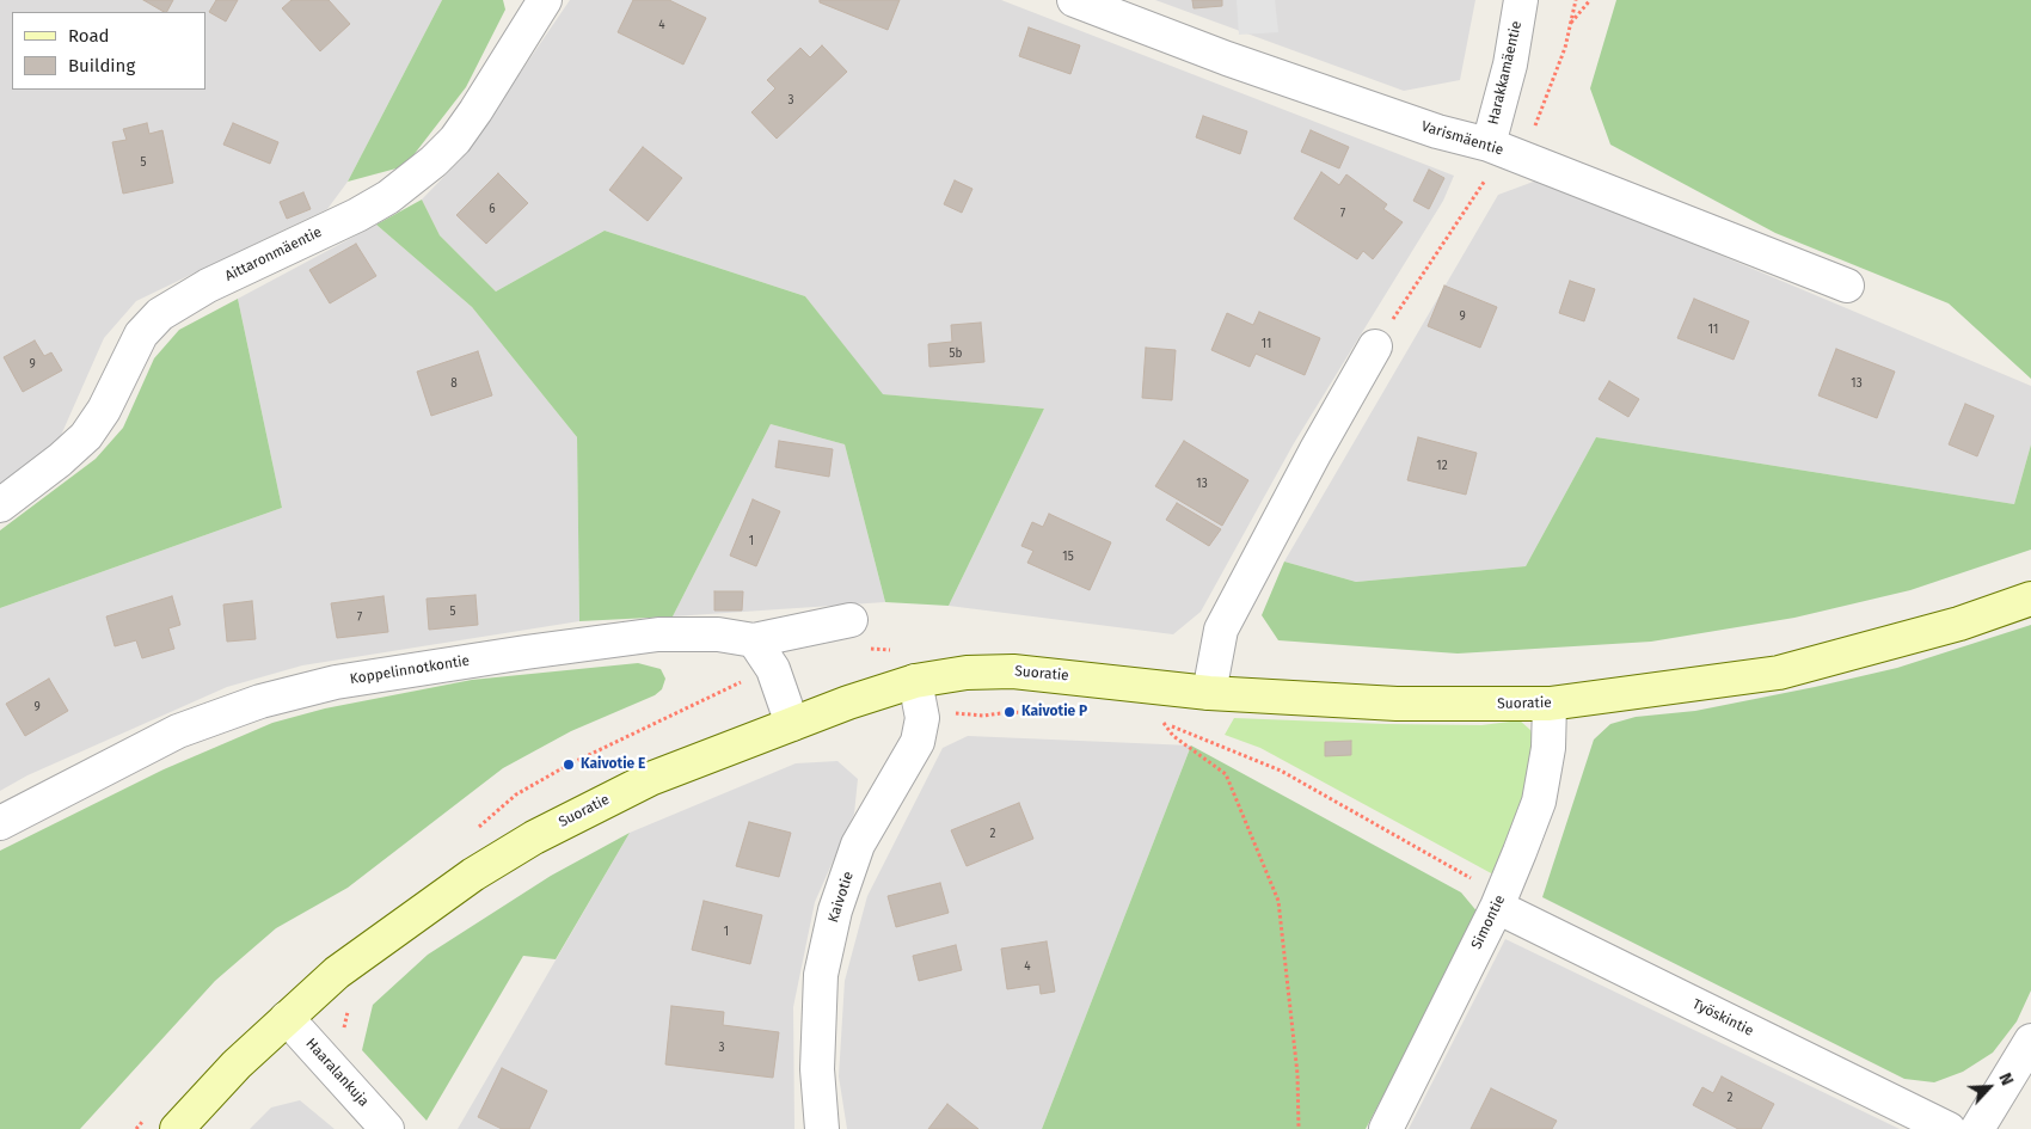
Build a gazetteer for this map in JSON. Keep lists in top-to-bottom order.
{
  "streets": {
    "street": [
      "Harakkamäentie",
      "Varismäentie",
      "Aittaronmäentie",
      "Koppelinnotkontie",
      "Suoratie",
      "Kaivotie",
      "Simontie",
      "Työskintie",
      "Haaralankuja"
    ]
  },
  "crossings": [
    ["Harakkamäentie", "Varismäentie"],
    ["Suoratie", "Kaivotie"],
    ["Suoratie", "Simontie"],
    ["Suoratie", "Haaralankuja"],
    ["Simontie", "Työskintie"]
  ],
  "places": ["Kaivotie P", "Kaivotie E"],
  "house_numbers": [
    "4",
    "3",
    "5",
    "6",
    "7",
    "9",
    "11",
    "11",
    "5b",
    "9",
    "8",
    "13",
    "12",
    "13",
    "1",
    "15",
    "5",
    "7",
    "9",
    "2",
    "1",
    "4",
    "3",
    "2"
  ],
  "legend": ["Road", "Building"],
  "north": "top right"
}
